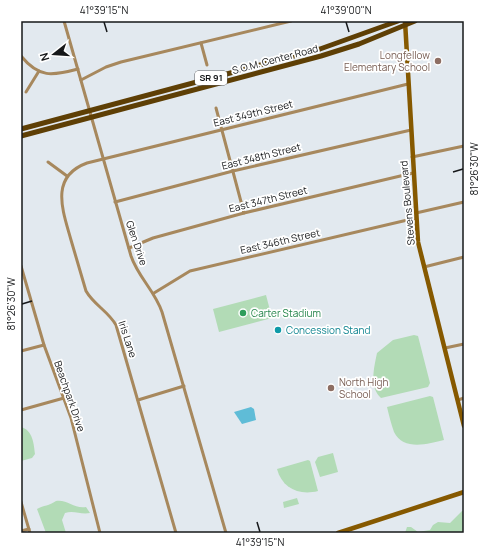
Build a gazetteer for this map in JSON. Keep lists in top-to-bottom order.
{
  "streets": {
    "main road": ["S.O.M. Center Road", "SR 91"],
    "street": [
      "East 349th Street",
      "East 348th Street",
      "East 347th Street",
      "Stevens Boulevard",
      "East 346th Street",
      "Glen Drive",
      "Iris Lane",
      "Beachpark Drive"
    ]
  },
  "crossings": [
    ["S.O.M. Center Road", "Stevens Boulevard"],
    ["S.O.M. Center Road", "Glen Drive"],
    ["East 349th Street", "Stevens Boulevard"],
    ["East 349th Street", "Glen Drive"],
    ["East 348th Street", "Stevens Boulevard"],
    ["East 348th Street", "Glen Drive"],
    ["East 347th Street", "Stevens Boulevard"],
    ["East 347th Street", "Glen Drive"],
    ["Stevens Boulevard", "East 346th Street"],
    ["East 346th Street", "Glen Drive"]
  ],
  "places": [
    "Longfellow Elementary School",
    "Carter Stadium",
    "Concession Stand",
    "North High School"
  ],
  "north": "left",
  "coordinates": ["41°39'15\"N", "41°39'00\"N", "81°26'30\"W"]
}
